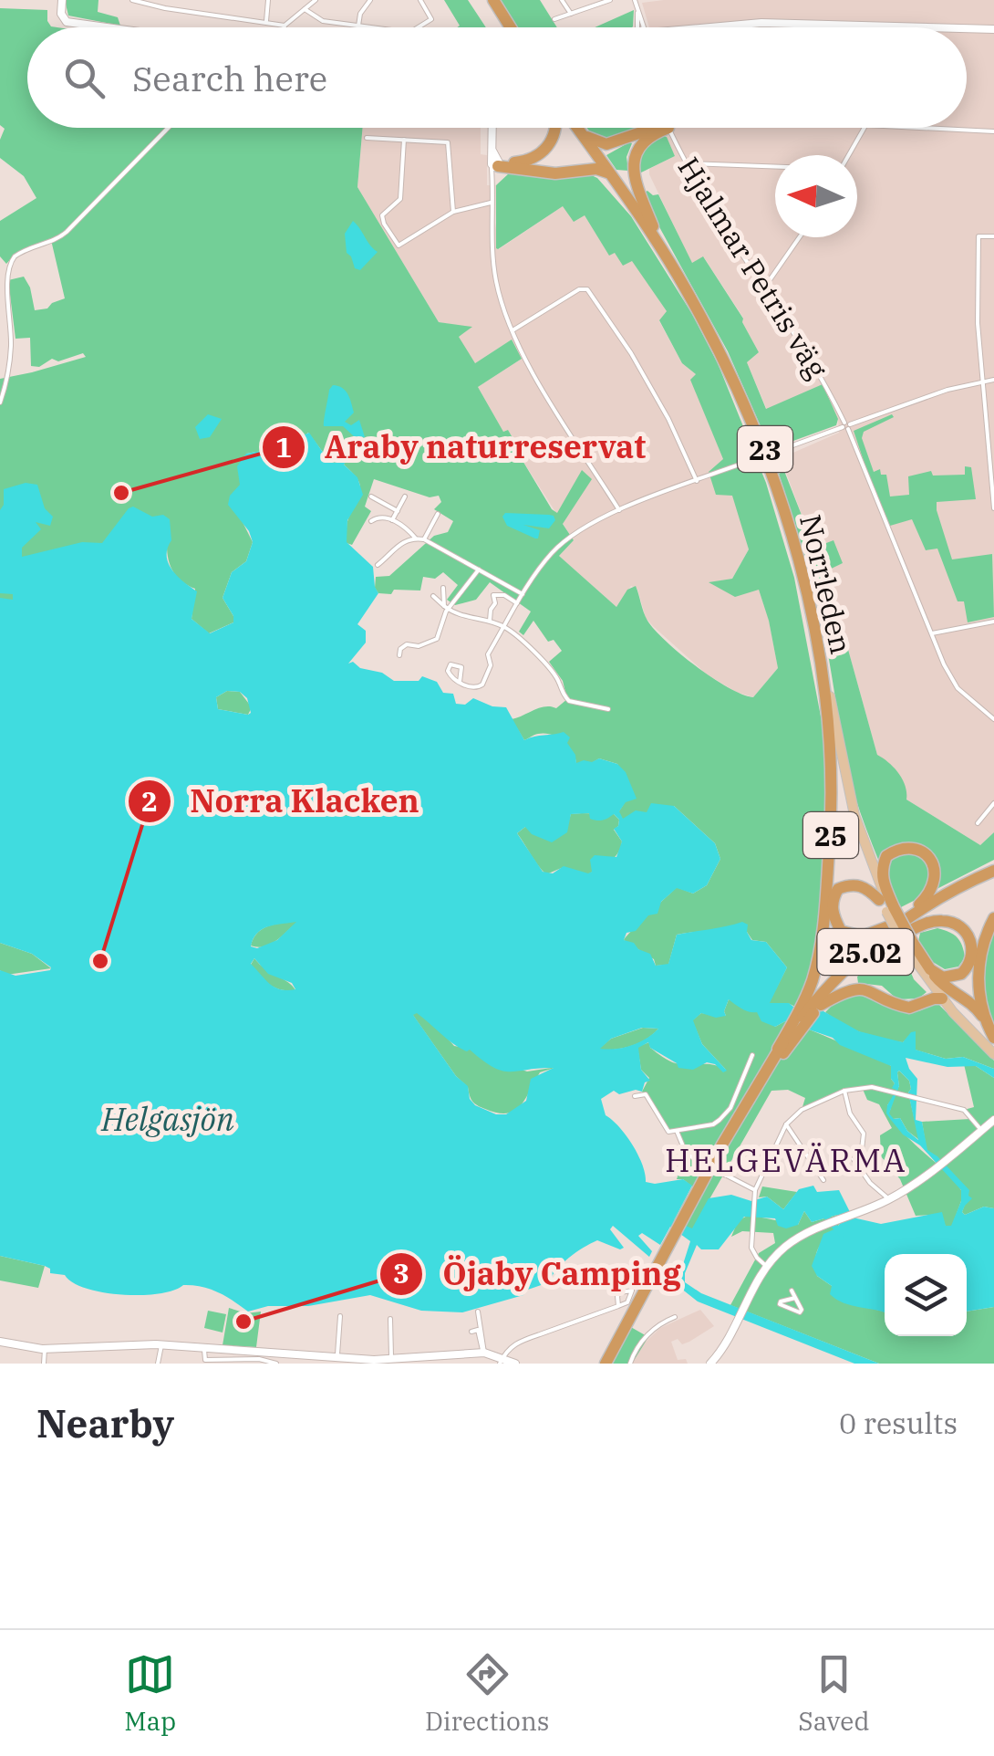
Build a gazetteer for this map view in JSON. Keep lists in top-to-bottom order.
{
  "streets": {
    "highway": [
      "23",
      "Norrleden",
      "25",
      "25.02"
    ],
    "street": ["Hjalmar Petris väg"]
  },
  "crossings": [
    ["Norrleden", "25"],
    ["25", "25.02"]
  ],
  "districts": ["HELGEVÄRMA"],
  "water": ["Helgasjön"],
  "places": ["Araby naturreservat", "Norra Klacken", "Öjaby Camping"],
  "north": "left",
  "page": {
    "search": "Search here",
    "heading": ["Nearby", "0 results"],
    "nav": ["Map", "Directions", "Saved"]
  }
}
